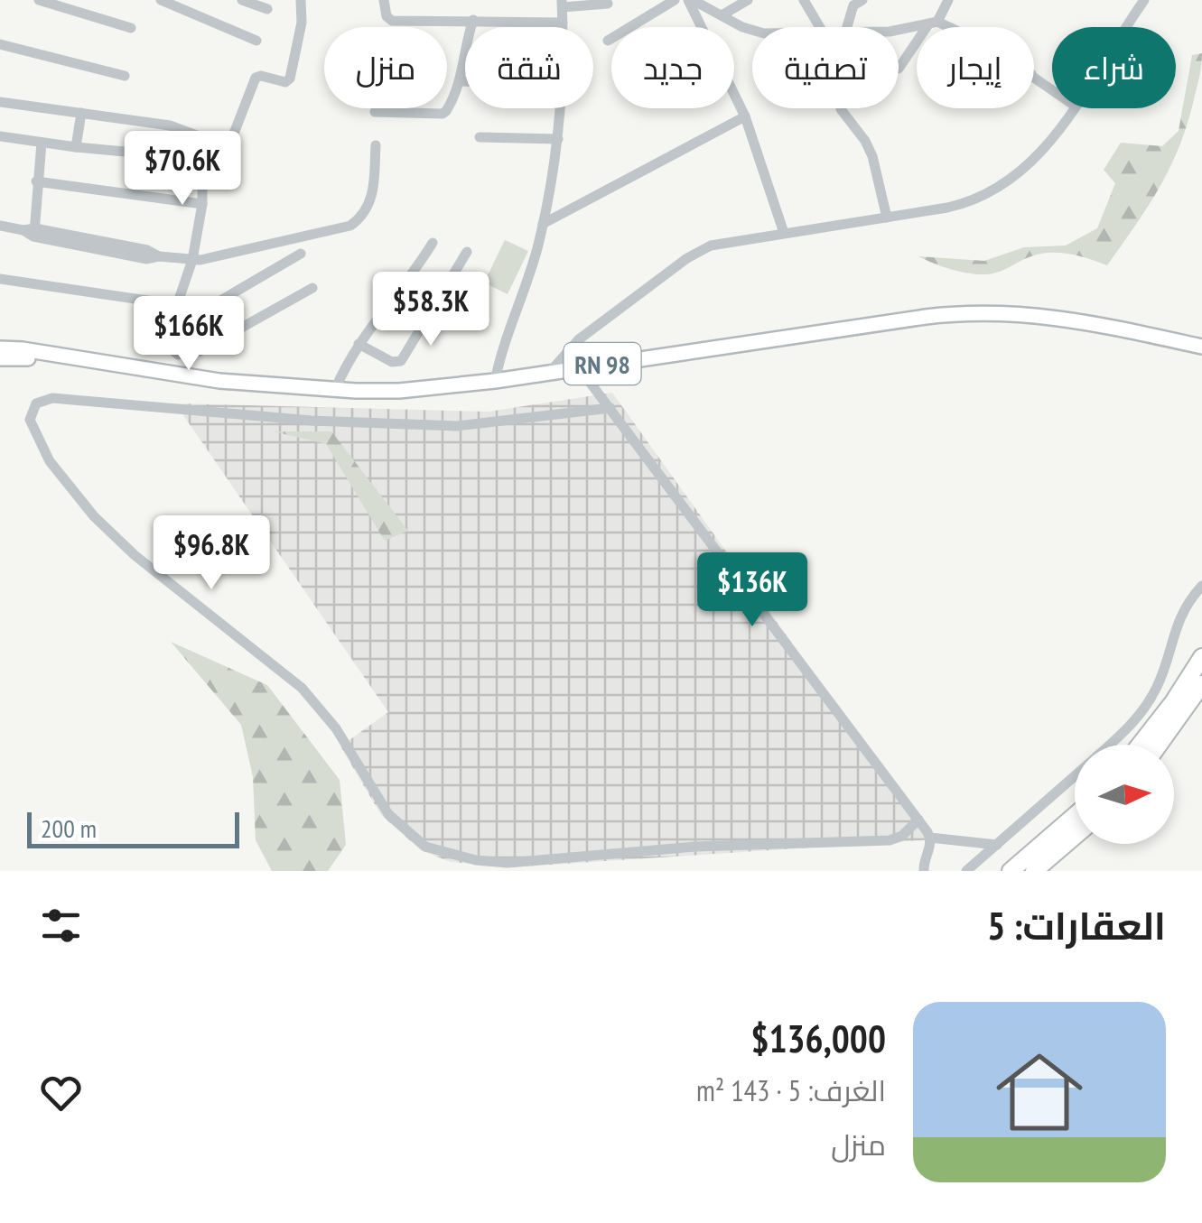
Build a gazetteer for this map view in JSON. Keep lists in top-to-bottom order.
{
  "streets": {
    "main road": ["RN 98"]
  },
  "scale_bar": "200 m",
  "north": "right",
  "page": {
    "chip": [
      "شراء",
      "إيجار",
      "تصفية",
      "جديد",
      "شقة",
      "منزل"
    ],
    "price": [
      "$70.6K",
      "$58.3K",
      "$166K",
      "$96.8K",
      "$136K"
    ],
    "scale": "200 m",
    "heading": "العقارات: 5",
    "list": [
      {
        "name": "$136,000",
        "note": "الغرف: 5 · 143 m² · منزل"
      }
    ]
  }
}
